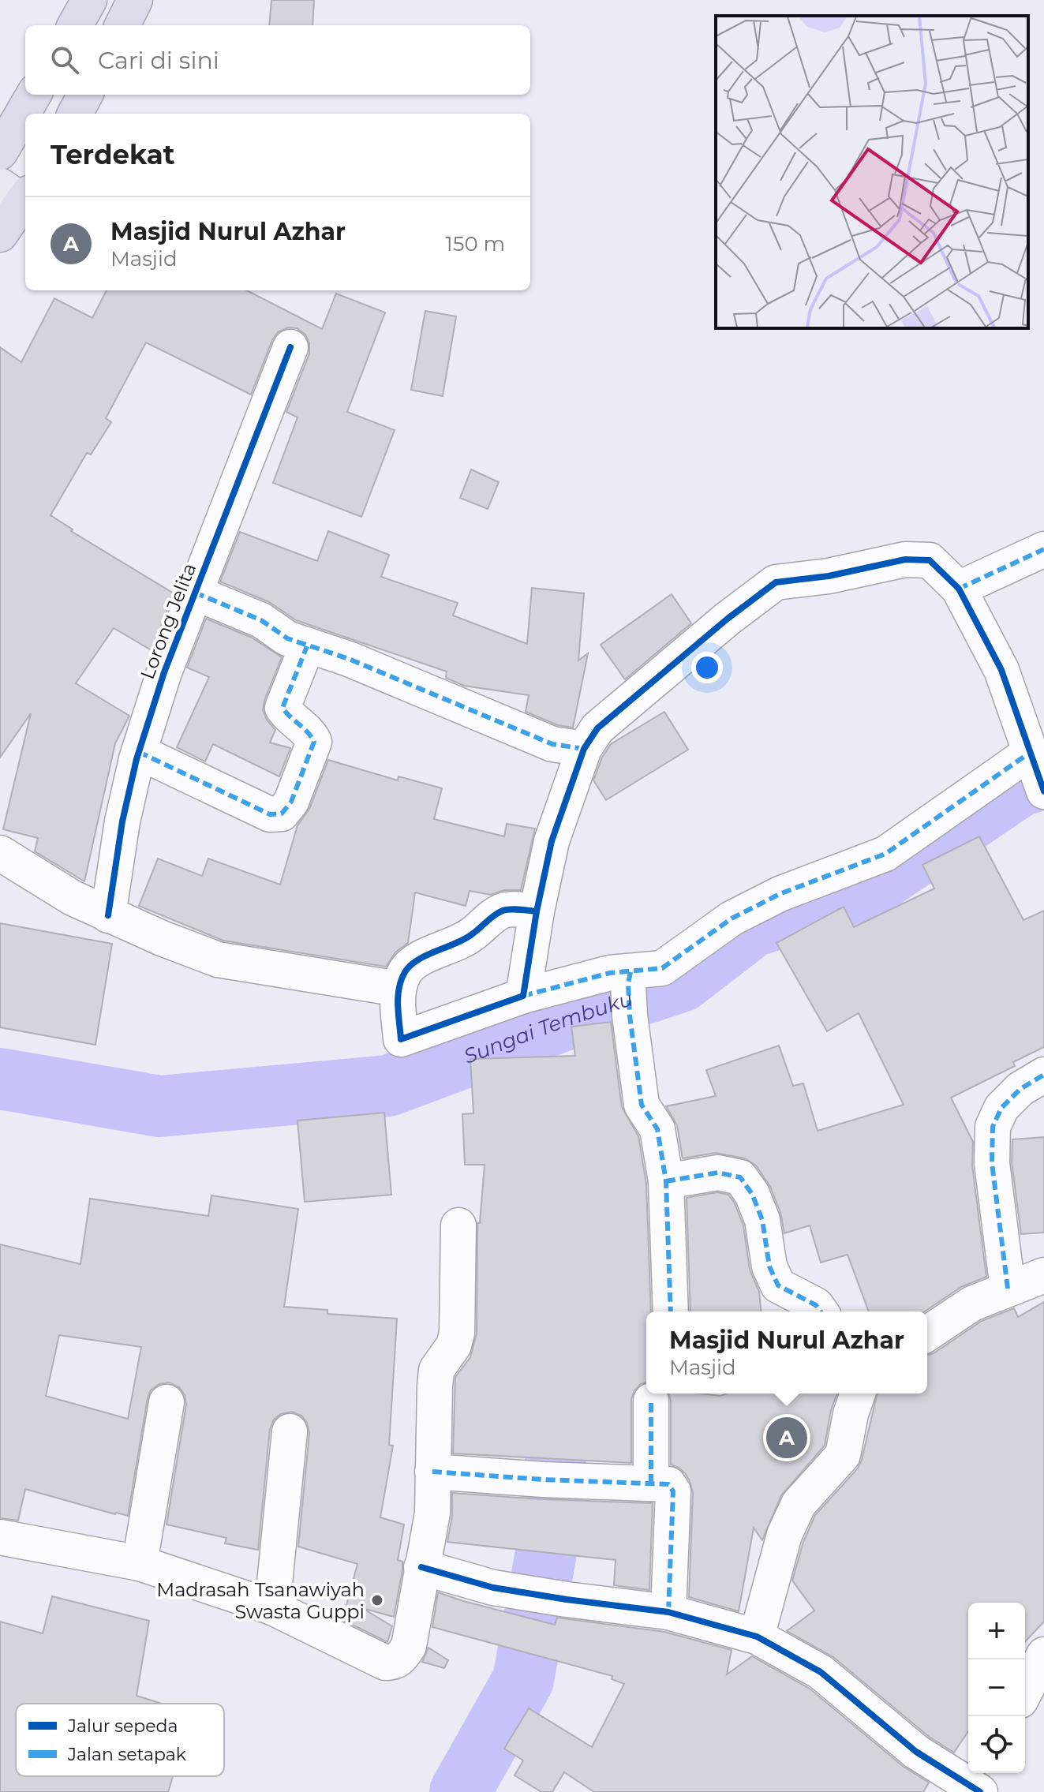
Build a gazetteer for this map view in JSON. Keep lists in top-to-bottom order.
{
  "streets": {
    "street": ["Lorong Jelita"]
  },
  "water": ["Sungai Tembuku"],
  "places": ["Madrasah Tsanawiyah Swasta Guppi"],
  "legend": ["Jalur sepeda", "Jalan setapak"],
  "page": {
    "search": "Cari di sini",
    "heading": "Terdekat",
    "list": [
      {
        "mark": "A",
        "name": "Masjid Nurul Azhar",
        "note": "Masjid",
        "value": "150 m"
      }
    ],
    "popup": ["Masjid Nurul Azhar", "Masjid"],
    "pins": "A",
    "map_buttons": ["+", "−"]
  }
}
